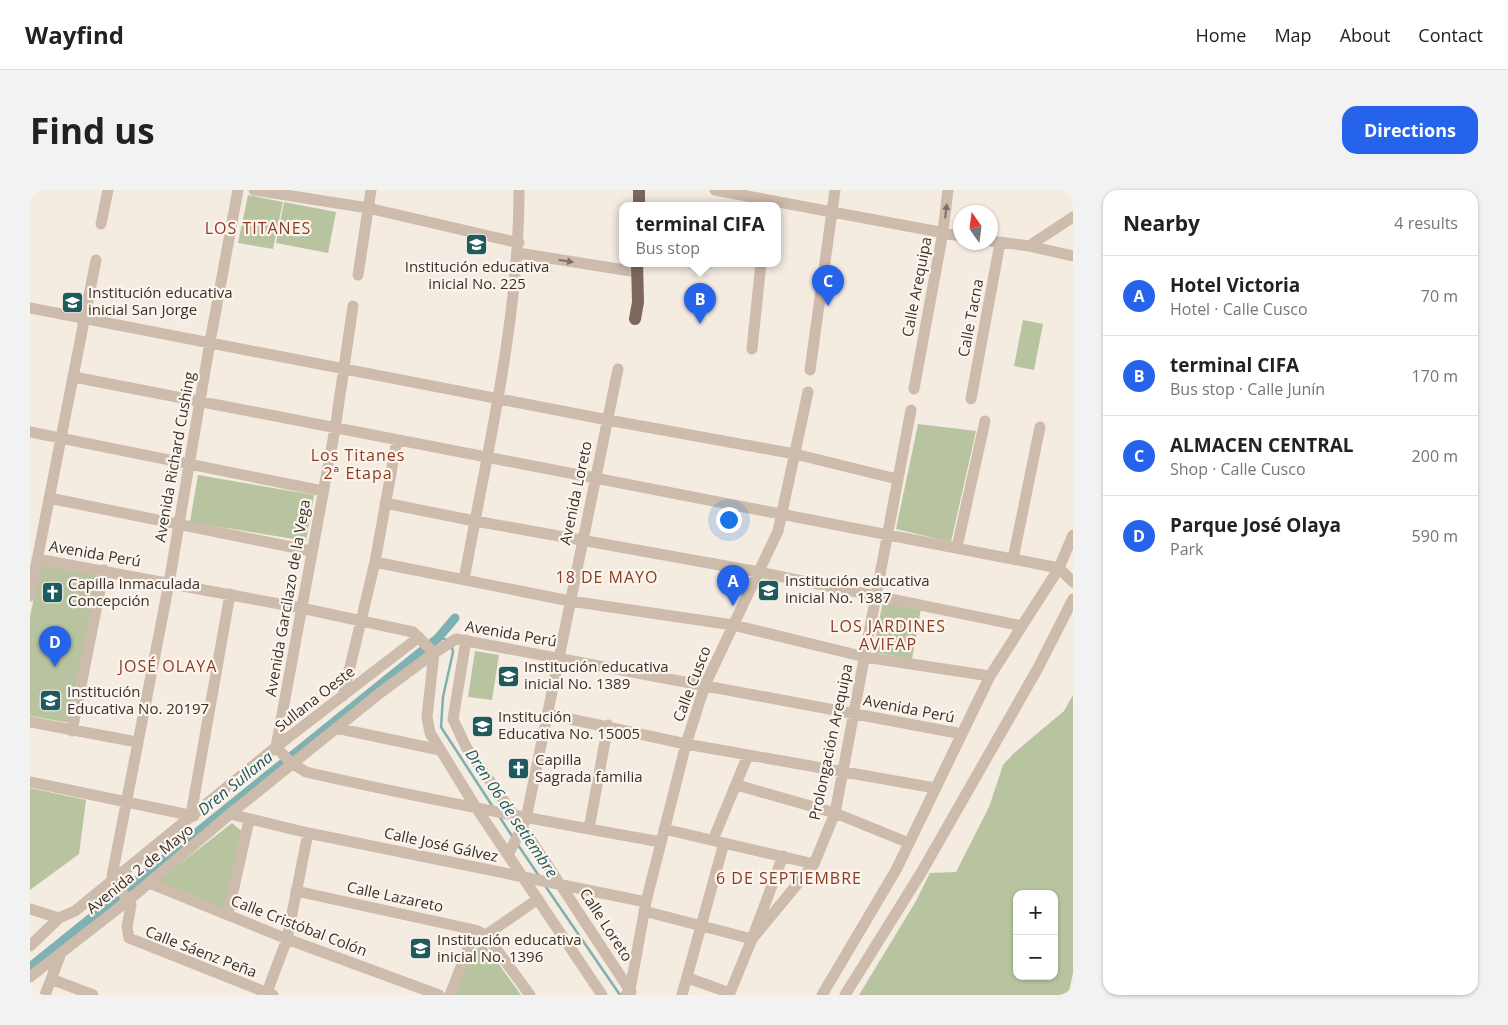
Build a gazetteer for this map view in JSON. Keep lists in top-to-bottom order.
{
  "streets": {
    "street": [
      "Calle Arequipa",
      "Calle Tacna",
      "Avenida Richard Cushing",
      "Avenida Loreto",
      "Avenida Perú",
      "Avenida Garcilazo de la Vega",
      "Calle Cusco",
      "Sullana Oeste",
      "Prolongación Arequipa",
      "Calle José Gálvez",
      "Avenida 2 de Mayo",
      "Calle Lazareto",
      "Calle Loreto",
      "Calle Cristóbal Colón",
      "Calle Sáenz Peña"
    ]
  },
  "crossings": [
    ["Avenida Richard Cushing", "Avenida Perú"],
    ["Avenida Richard Cushing", "Sullana Oeste"],
    ["Avenida Loreto", "Avenida Perú"],
    ["Avenida Loreto", "Calle Loreto"],
    ["Avenida Perú", "Avenida Garcilazo de la Vega"],
    ["Avenida Perú", "Calle Cusco"],
    ["Avenida Perú", "Sullana Oeste"],
    ["Avenida Perú", "Prolongación Arequipa"],
    ["Avenida Perú", "Avenida 2 de Mayo"],
    ["Avenida Garcilazo de la Vega", "Sullana Oeste"],
    ["Calle Cusco", "Calle José Gálvez"],
    ["Calle Cusco", "Calle Loreto"],
    ["Sullana Oeste", "Avenida 2 de Mayo"],
    ["Prolongación Arequipa", "Calle José Gálvez"],
    ["Calle José Gálvez", "Avenida 2 de Mayo"],
    ["Calle José Gálvez", "Calle Loreto"],
    ["Avenida 2 de Mayo", "Calle Cristóbal Colón"],
    ["Avenida 2 de Mayo", "Calle Sáenz Peña"]
  ],
  "districts": [
    "LOS TITANES",
    "Los Titanes 2ª Etapa",
    "18 DE MAYO",
    "LOS JARDINES AVIFAP",
    "JOSÉ OLAYA",
    "6 DE SEPTIEMBRE"
  ],
  "water": ["Dren Sullana", "Dren 06 de setiembre"],
  "places": {
    "school or university": [
      "Institución educativa inicial No. 225",
      "Institución educativa inicial San Jorge",
      "Institución educativa inicial No. 1387",
      "Institución educativa inicial No. 1389",
      "Institución Educativa No. 20197",
      "Institución Educativa No. 15005",
      "Institución educativa inicial No. 1396"
    ],
    "church": ["Capilla Inmaculada Concepción", "Capilla Sagrada familia"]
  },
  "north": "top",
  "page": {
    "header": "Wayfind",
    "nav": [
      "Home",
      "Map",
      "About",
      "Contact"
    ],
    "buttons": "Directions",
    "title": "Find us",
    "heading": ["Nearby", "4 results"],
    "popup": ["terminal CIFA", "Bus stop"],
    "list": [
      {
        "mark": "A",
        "name": "Hotel Victoria",
        "note": "Hotel · Calle Cusco",
        "value": "70 m"
      },
      {
        "mark": "B",
        "name": "terminal CIFA",
        "note": "Bus stop · Calle Junín",
        "value": "170 m"
      },
      {
        "mark": "C",
        "name": "ALMACEN CENTRAL",
        "note": "Shop · Calle Cusco",
        "value": "200 m"
      },
      {
        "mark": "D",
        "name": "Parque José Olaya",
        "note": "Park",
        "value": "590 m"
      }
    ],
    "pins": [
      "C",
      "B",
      "A",
      "D"
    ],
    "map_buttons": ["+", "−"]
  }
}
